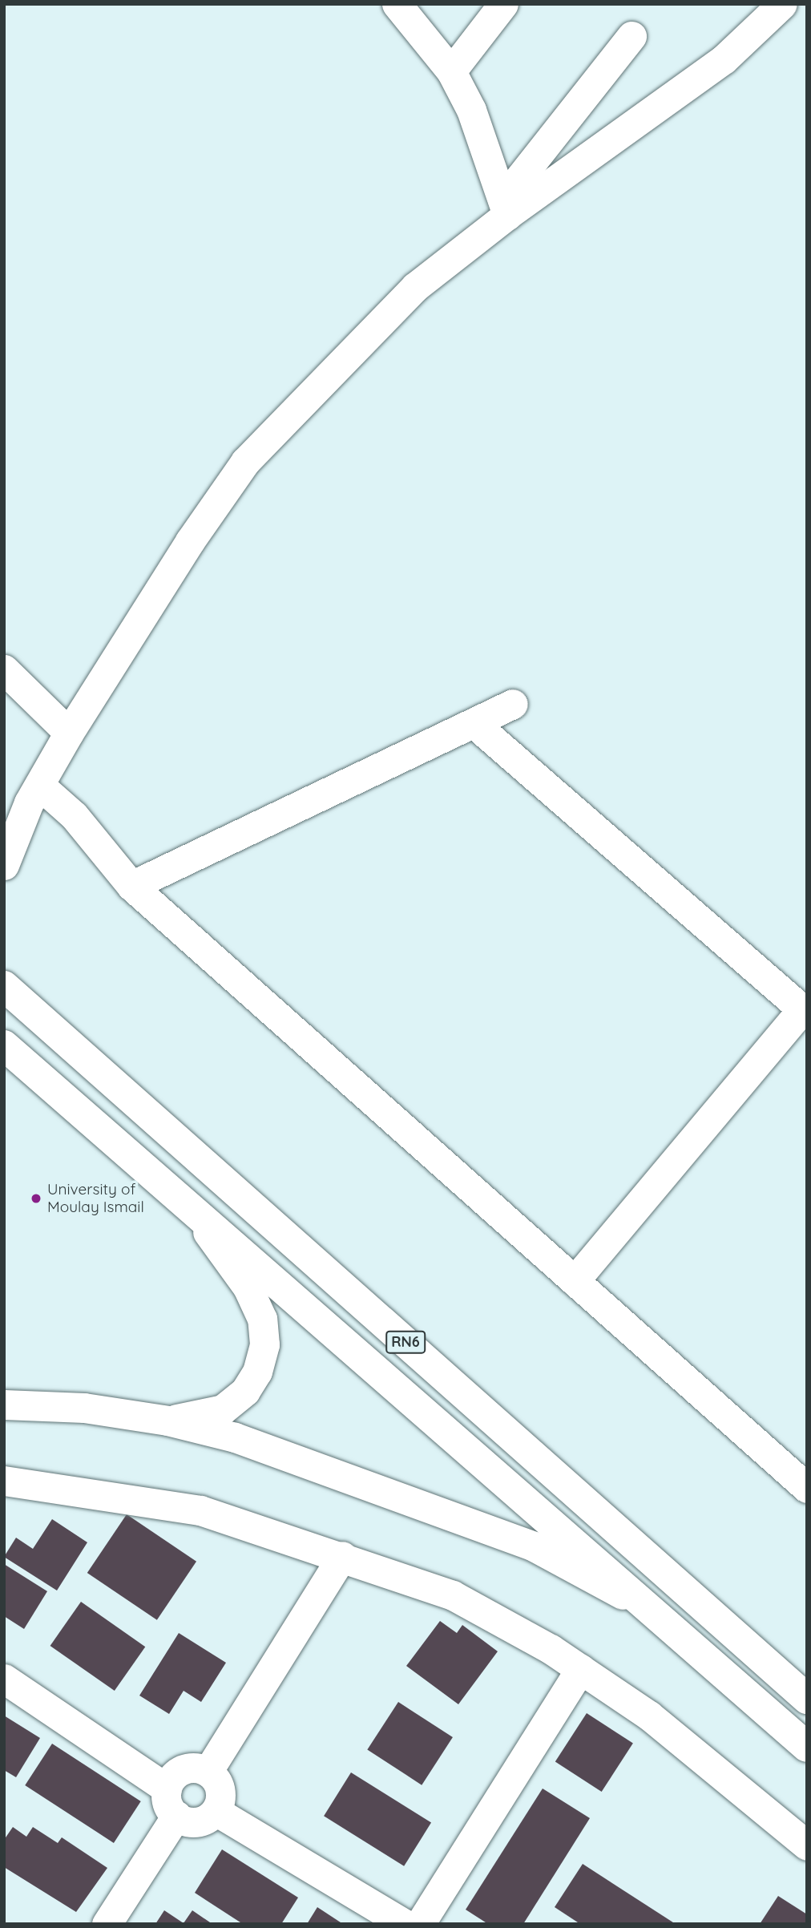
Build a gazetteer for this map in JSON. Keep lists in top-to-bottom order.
{
  "streets": {
    "highway": ["RN6"]
  },
  "places": ["University of Moulay Ismail"]
}
